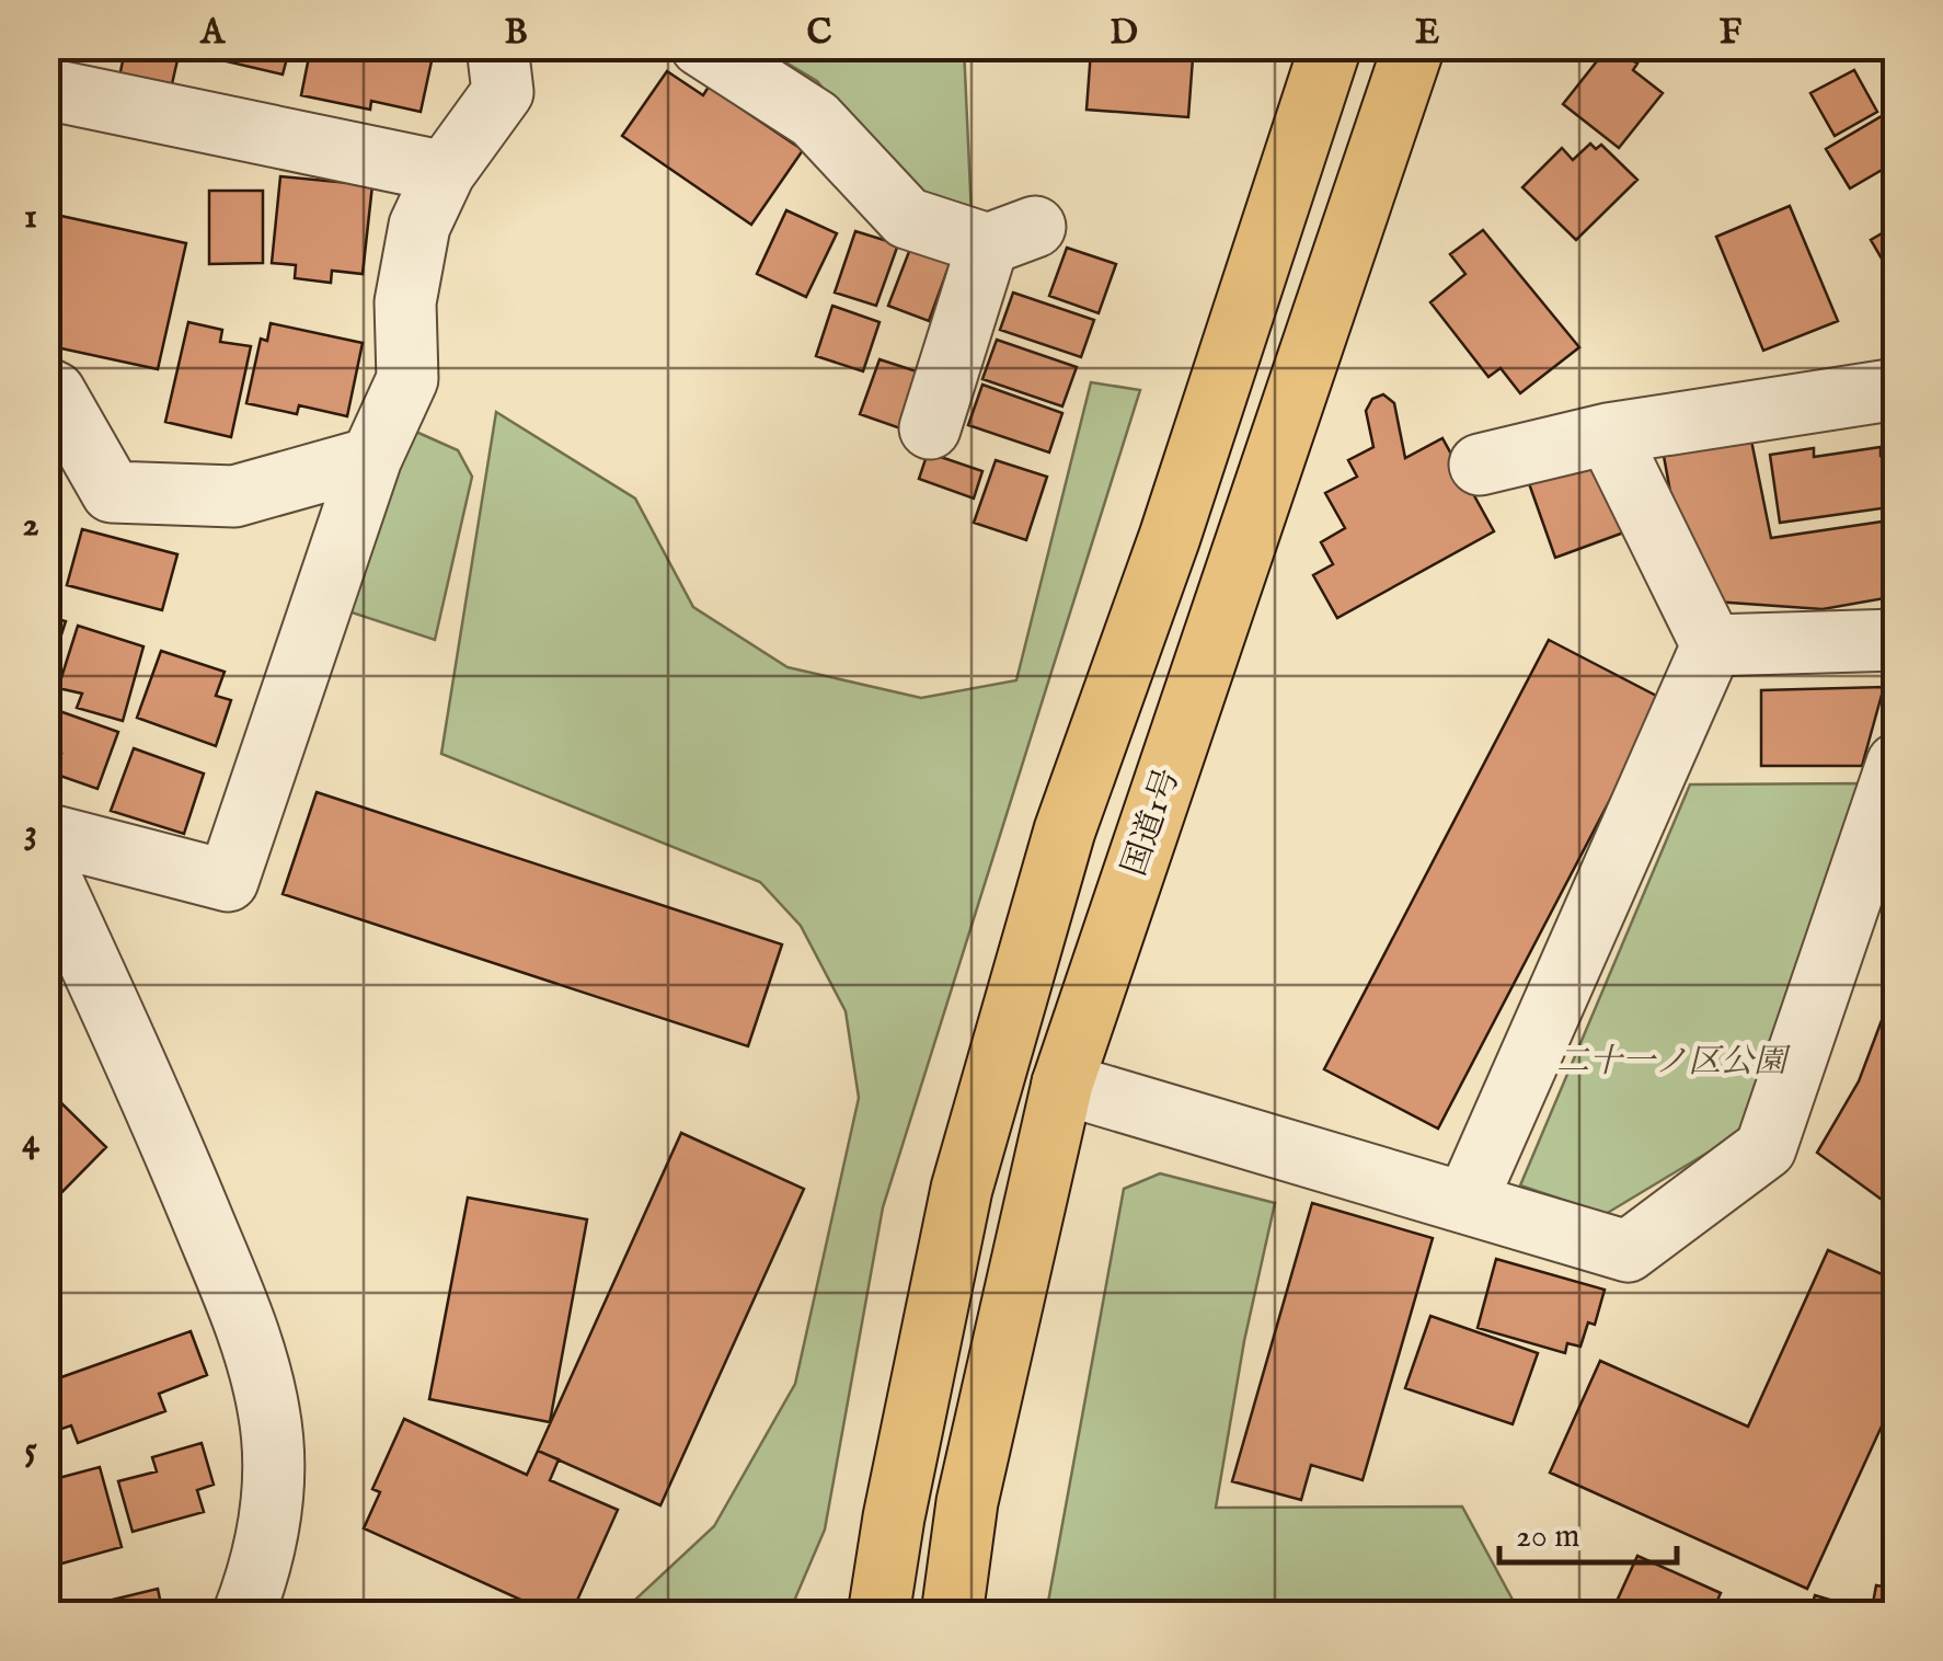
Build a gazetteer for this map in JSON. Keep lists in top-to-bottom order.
{
  "streets": {
    "highway": ["国道1号"]
  },
  "parks": ["二十一ノ区公園"],
  "scale_bar": "20 m",
  "grid": {
    "columns": [
      "A",
      "B",
      "C",
      "D",
      "E",
      "F"
    ],
    "rows": [
      "1",
      "2",
      "3",
      "4",
      "5"
    ]
  }
}
